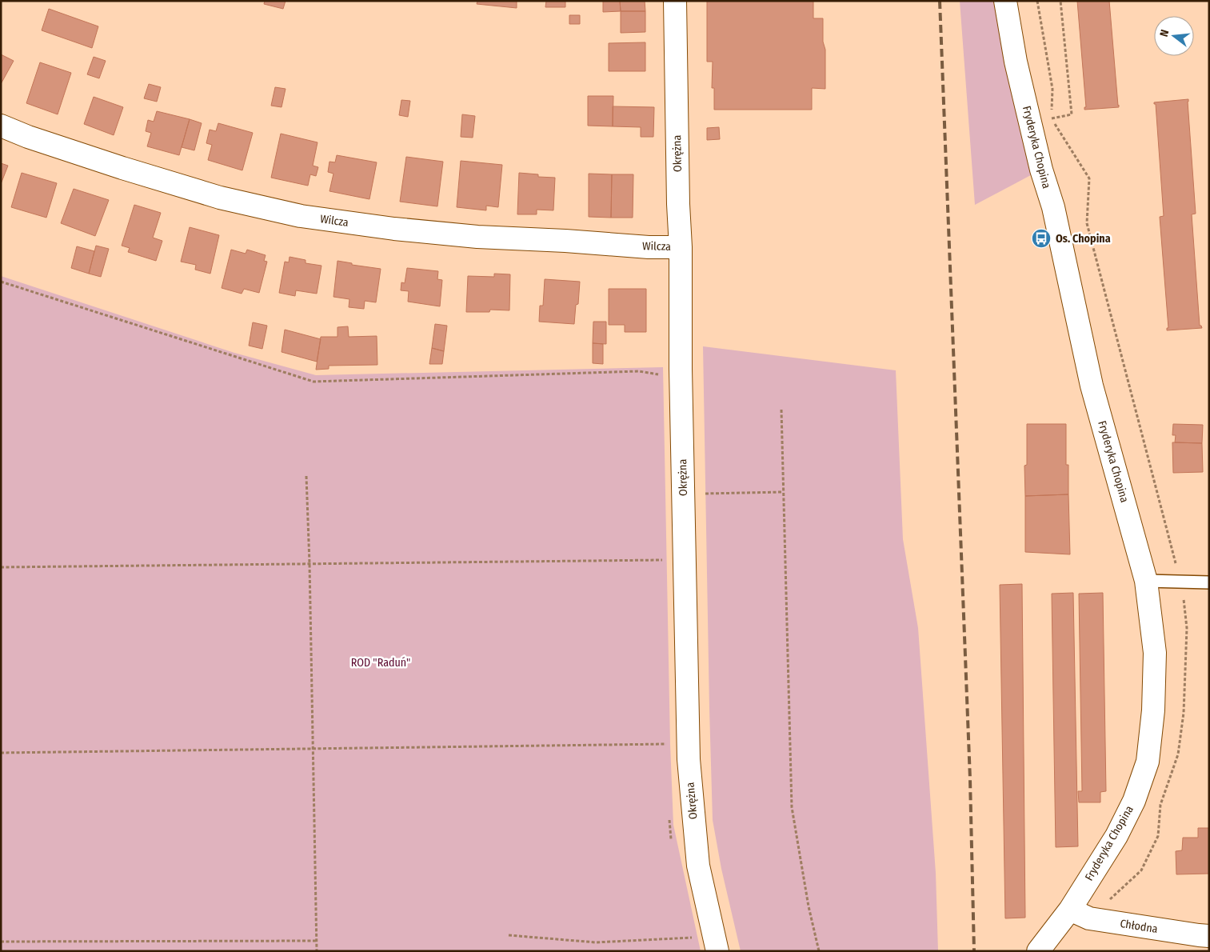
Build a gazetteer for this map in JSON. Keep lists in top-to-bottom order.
{
  "streets": {
    "street": [
      "Fryderyka Chopina",
      "Okrężna",
      "Wilcza",
      "Chłodna"
    ]
  },
  "crossings": [
    ["Fryderyka Chopina", "Chłodna"],
    ["Okrężna", "Wilcza"]
  ],
  "parks": ["ROD \"Raduń\""],
  "places": {
    "bus stop": ["Os. Chopina"]
  },
  "north": "left"
}
